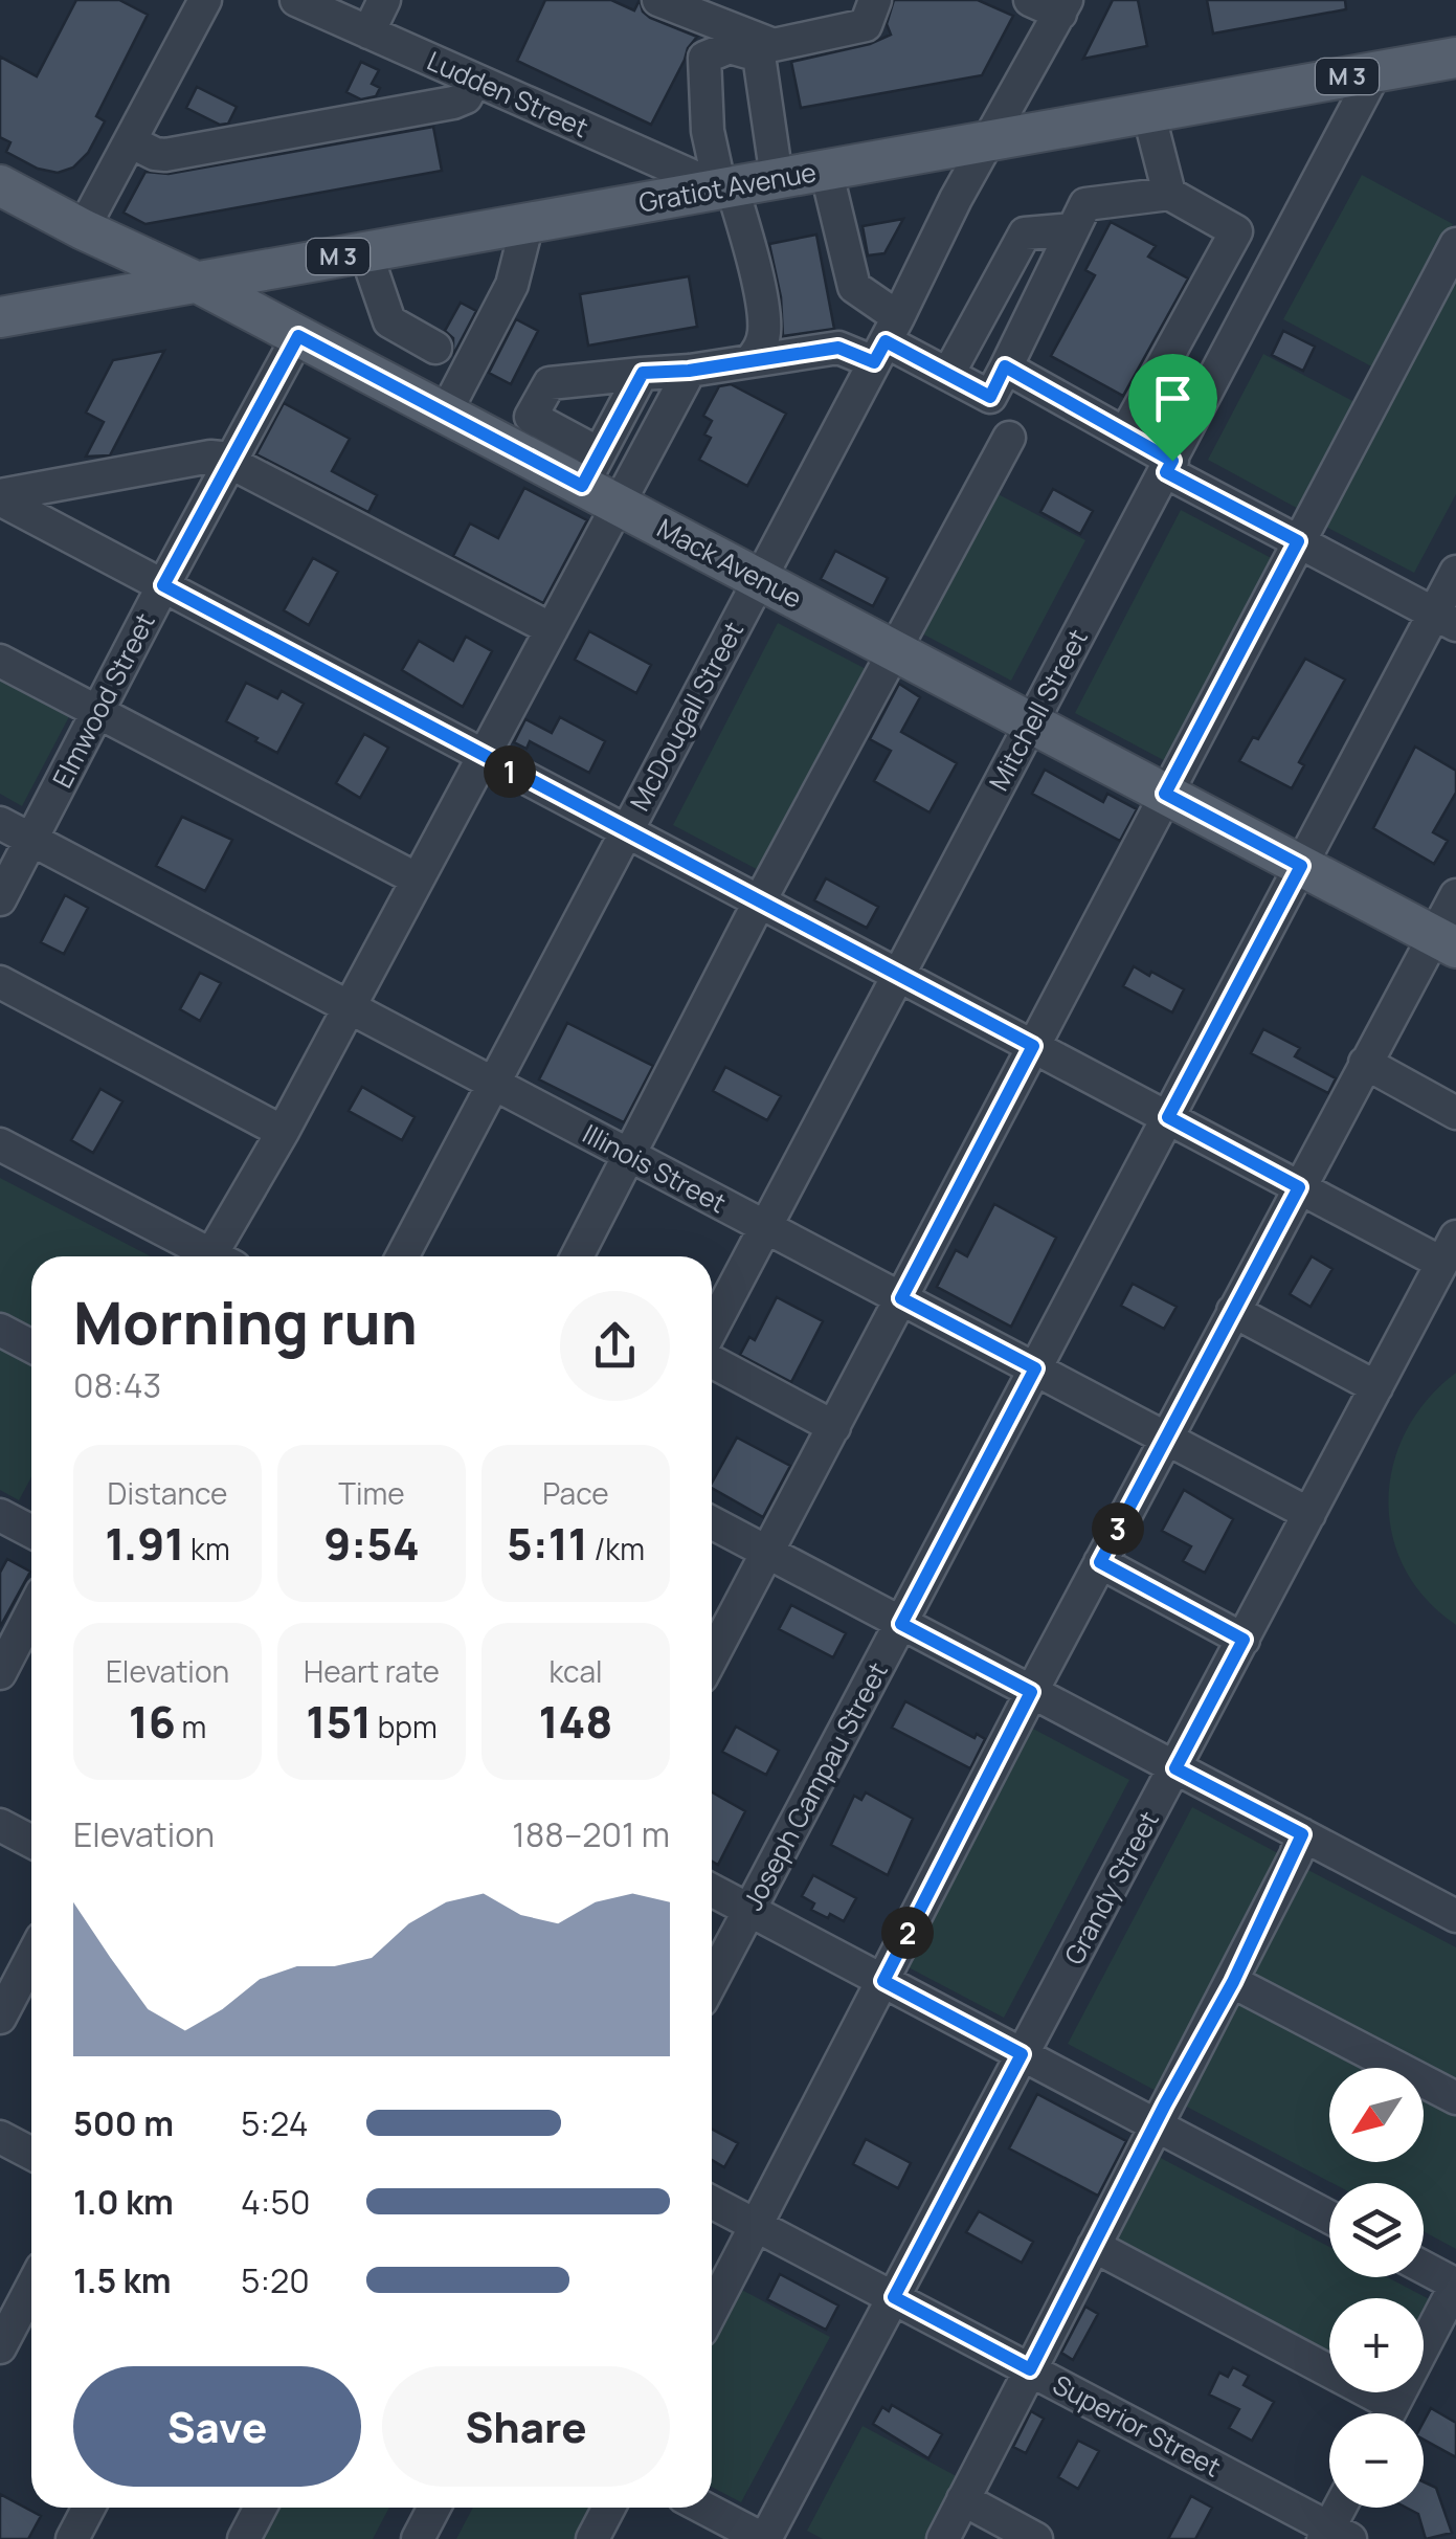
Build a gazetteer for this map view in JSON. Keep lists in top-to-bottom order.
{
  "streets": {
    "main road": ["M 3", "Gratiot Avenue", "Mack Avenue"],
    "street": [
      "Ludden Street",
      "Elmwood Street",
      "Mitchell Street",
      "McDougall Street",
      "Illinois Street",
      "Joseph Campau Street",
      "Grandy Street",
      "Superior Street"
    ]
  },
  "crossings": [
    ["Ludden Street", "Gratiot Avenue"],
    ["Gratiot Avenue", "Mack Avenue"],
    ["Gratiot Avenue", "Mitchell Street"],
    ["Gratiot Avenue", "McDougall Street"],
    ["Mack Avenue", "Elmwood Street"],
    ["Mack Avenue", "Mitchell Street"],
    ["Mack Avenue", "McDougall Street"],
    ["Mack Avenue", "Joseph Campau Street"],
    ["Elmwood Street", "Illinois Street"],
    ["Mitchell Street", "Illinois Street"],
    ["McDougall Street", "Illinois Street"],
    ["Illinois Street", "Joseph Campau Street"],
    ["Illinois Street", "Grandy Street"],
    ["Grandy Street", "Superior Street"]
  ],
  "north": "bottom left",
  "page": {
    "pins": ["1", "3", "2"],
    "heading": ["Morning run", "08:43"],
    "stats": [
      ["Distance", "1.91 km"],
      ["Time", "9:54"],
      ["Pace", "5:11 /km"],
      ["Elevation", "16 m"],
      ["Heart rate", "151 bpm"],
      ["kcal", "148"]
    ],
    "chart": ["Elevation", "188–201 m"],
    "map_buttons": ["+", "−"],
    "list": [
      {
        "name": "500 m",
        "note": "5:24"
      },
      {
        "name": "1.0 km",
        "note": "4:50"
      },
      {
        "name": "1.5 km",
        "note": "5:20"
      }
    ],
    "buttons": ["Save", "Share"]
  }
}
